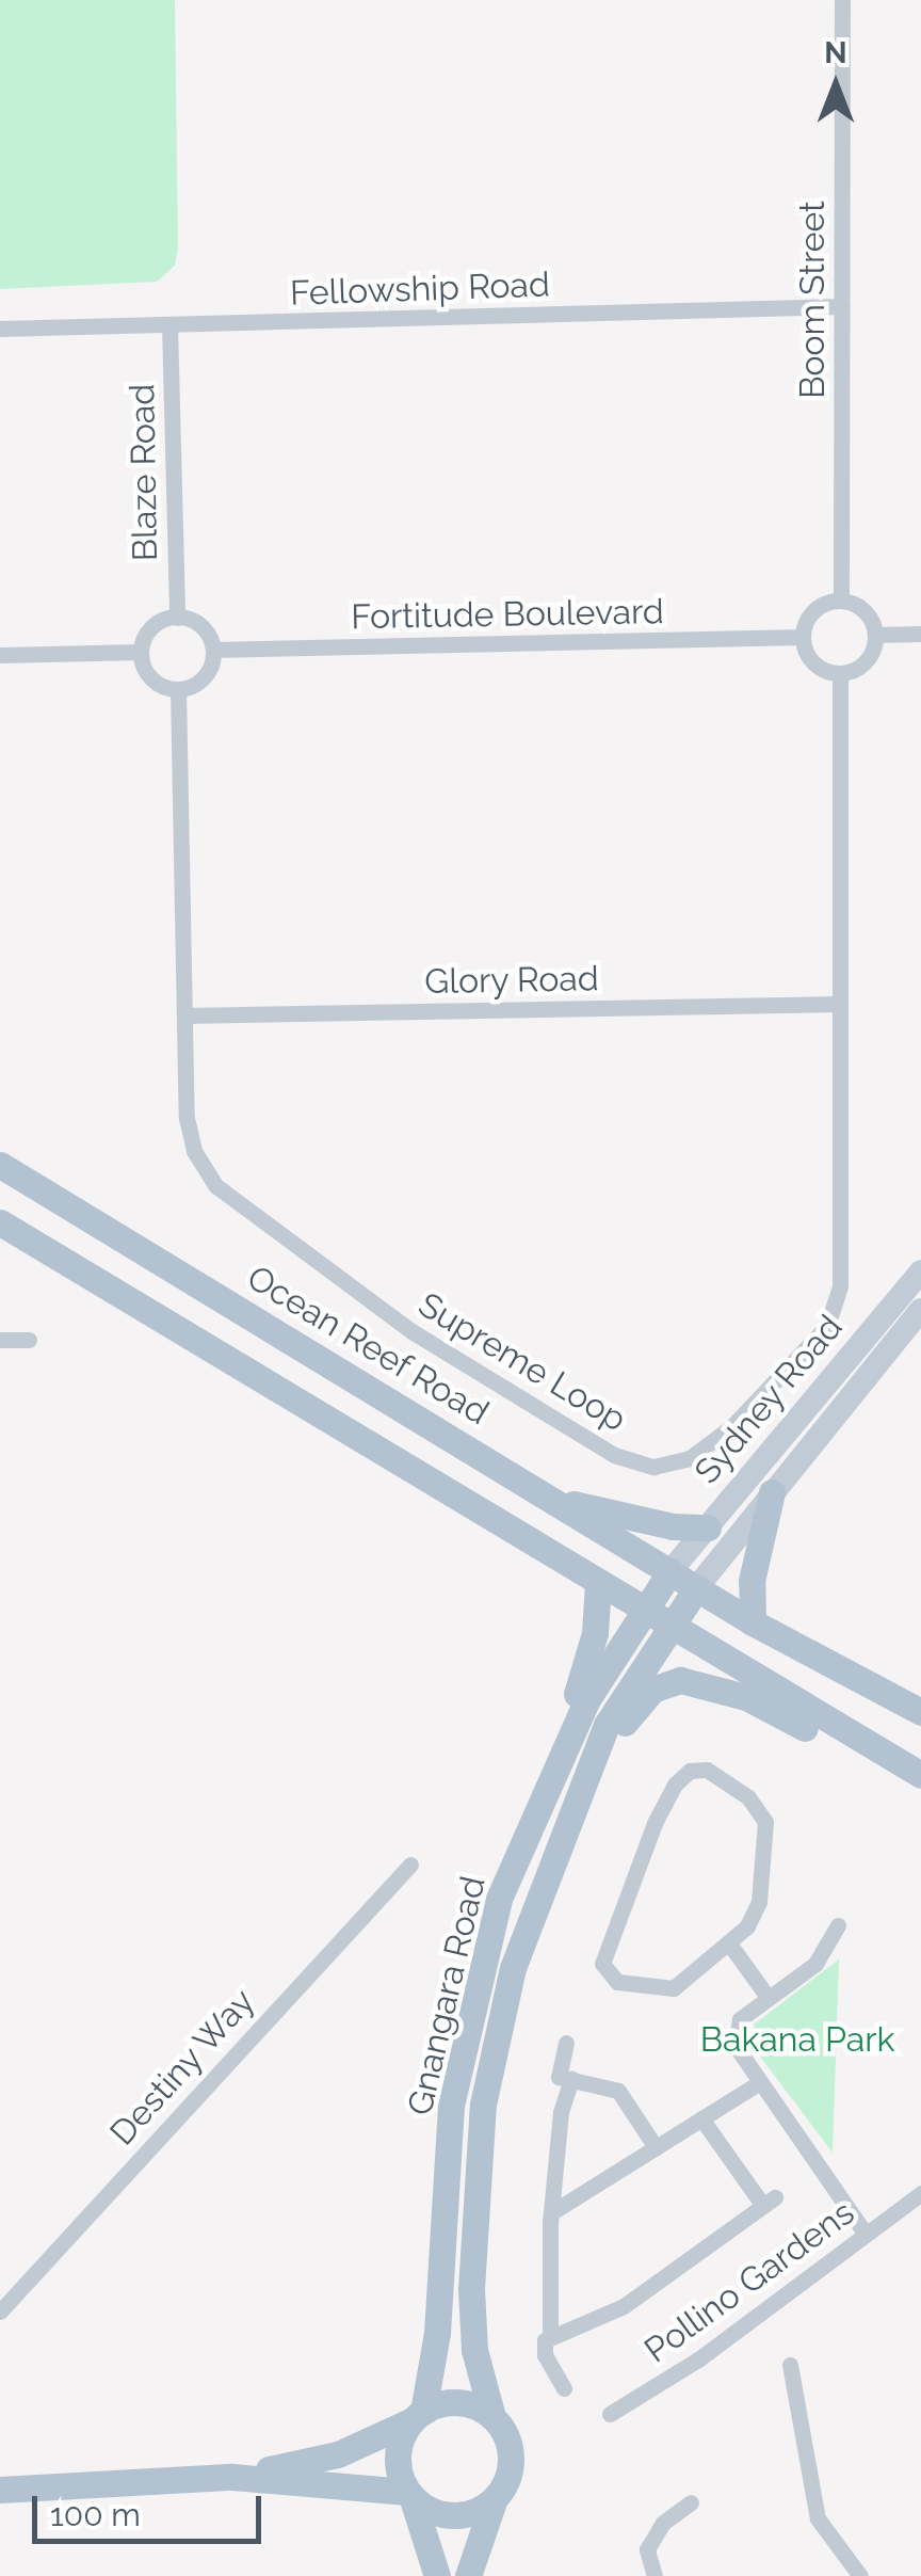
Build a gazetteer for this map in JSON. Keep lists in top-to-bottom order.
{
  "streets": {
    "main road": ["Ocean Reef Road", "Gnangara Road"],
    "street": [
      "Fellowship Road",
      "Boom Street",
      "Blaze Road",
      "Fortitude Boulevard",
      "Glory Road",
      "Supreme Loop",
      "Sydney Road",
      "Destiny Way",
      "Pollino Gardens"
    ]
  },
  "crossings": [
    ["Fellowship Road", "Boom Street"],
    ["Fellowship Road", "Blaze Road"],
    ["Boom Street", "Fortitude Boulevard"],
    ["Boom Street", "Supreme Loop"],
    ["Blaze Road", "Fortitude Boulevard"],
    ["Blaze Road", "Supreme Loop"],
    ["Fortitude Boulevard", "Supreme Loop"],
    ["Glory Road", "Supreme Loop"],
    ["Ocean Reef Road", "Sydney Road"],
    ["Ocean Reef Road", "Gnangara Road"],
    ["Sydney Road", "Gnangara Road"]
  ],
  "parks": ["Bakana Park"],
  "scale_bar": "100 m",
  "north": "top"
}
